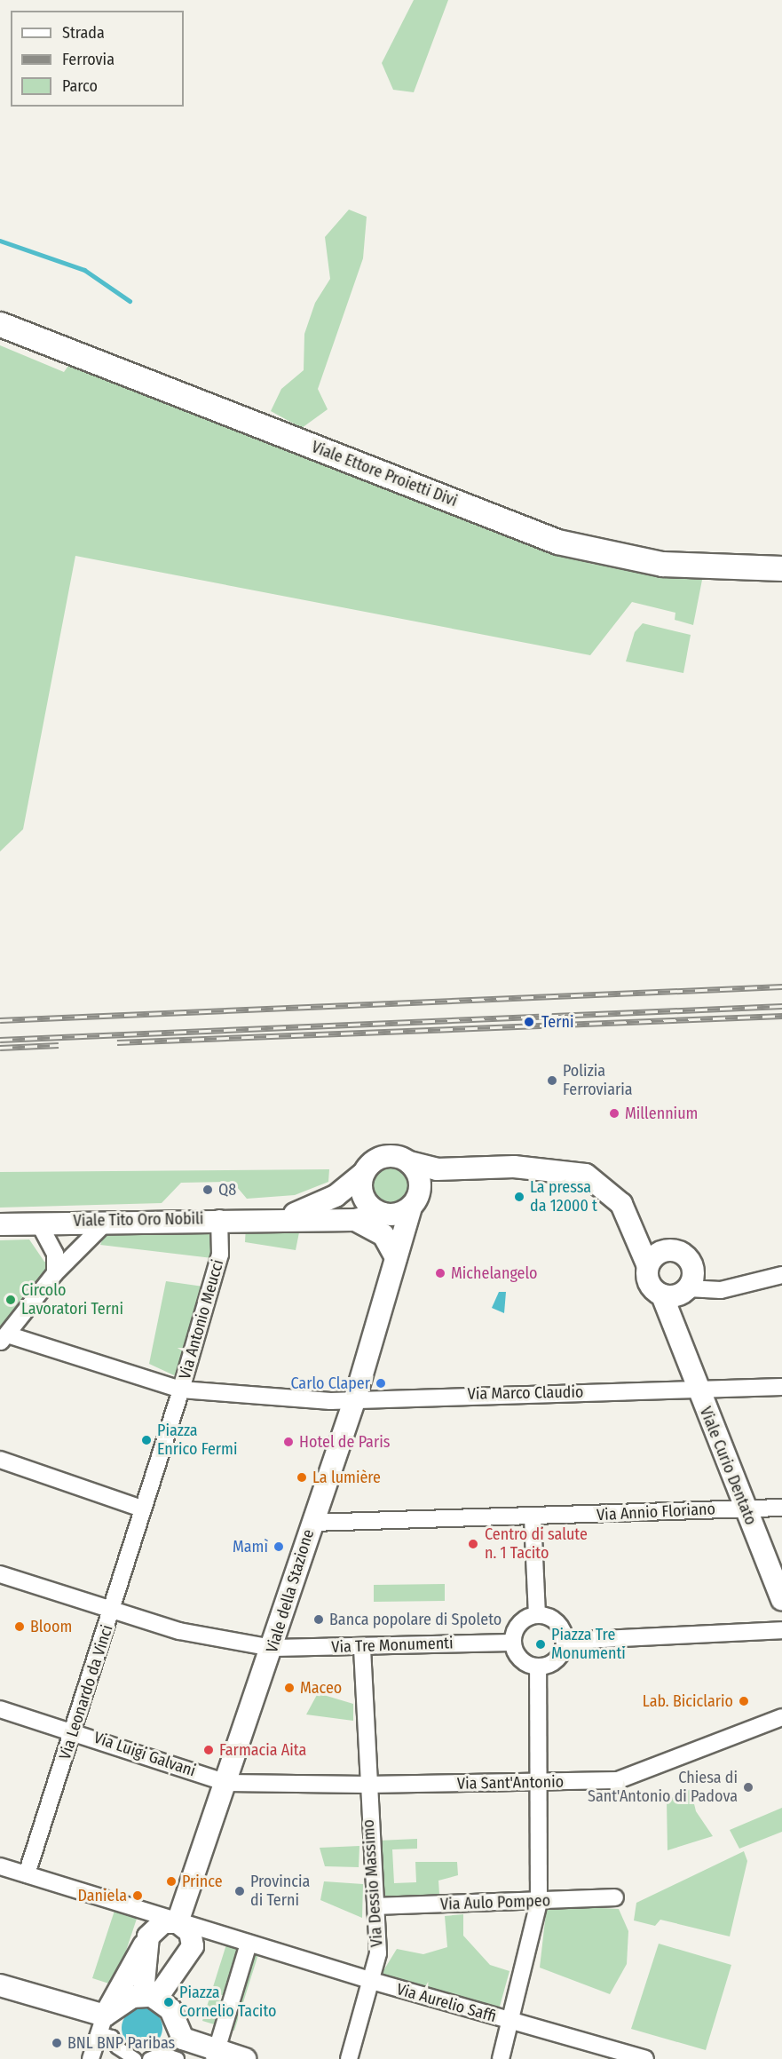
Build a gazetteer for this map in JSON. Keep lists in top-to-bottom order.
{
  "streets": {
    "main road": ["Viale Ettore Proietti Divi"],
    "street": [
      "Viale Tito Oro Nobili",
      "Via Antonio Meucci",
      "Via Marco Claudio",
      "Viale Curio Dentato",
      "Via Annio Floriano",
      "Viale della Stazione",
      "Via Tre Monumenti",
      "Via Leonardo da Vinci",
      "Via Luigi Galvani",
      "Via Sant'Antonio",
      "Via Dessio Massimo",
      "Via Aulo Pompeo",
      "Via Aurelio Saffi"
    ]
  },
  "crossings": [
    ["Viale Tito Oro Nobili", "Via Antonio Meucci"],
    ["Viale Tito Oro Nobili", "Viale della Stazione"],
    ["Via Antonio Meucci", "Via Marco Claudio"],
    ["Via Marco Claudio", "Viale Curio Dentato"],
    ["Via Marco Claudio", "Viale della Stazione"],
    ["Viale Curio Dentato", "Via Annio Floriano"],
    ["Via Annio Floriano", "Viale della Stazione"],
    ["Viale della Stazione", "Via Tre Monumenti"],
    ["Viale della Stazione", "Via Luigi Galvani"],
    ["Viale della Stazione", "Via Sant'Antonio"],
    ["Via Tre Monumenti", "Via Leonardo da Vinci"],
    ["Via Tre Monumenti", "Via Dessio Massimo"],
    ["Via Leonardo da Vinci", "Via Luigi Galvani"],
    ["Via Luigi Galvani", "Via Sant'Antonio"],
    ["Via Sant'Antonio", "Via Dessio Massimo"],
    ["Via Dessio Massimo", "Via Aulo Pompeo"],
    ["Via Dessio Massimo", "Via Aurelio Saffi"]
  ],
  "places": [
    "Terni",
    "Polizia Ferroviaria",
    "Millennium",
    "Q8",
    "La pressa da 12000 t",
    "Michelangelo",
    "Circolo Lavoratori Terni",
    "Carlo Claper",
    "Piazza Enrico Fermi",
    "Hotel de Paris",
    "La lumière",
    "Centro di salute n. 1 Tacito",
    "Mamì",
    "Banca popolare di Spoleto",
    "Bloom",
    "Piazza Tre Monumenti",
    "Maceo",
    "Lab. Biciclario",
    "Farmacia Aita",
    "Chiesa di Sant'Antonio di Padova",
    "Prince",
    "Provincia di Terni",
    "Daniela",
    "Piazza Cornelio Tacito",
    "BNL BNP Paribas"
  ],
  "legend": ["Strada", "Ferrovia", "Parco"]
}
